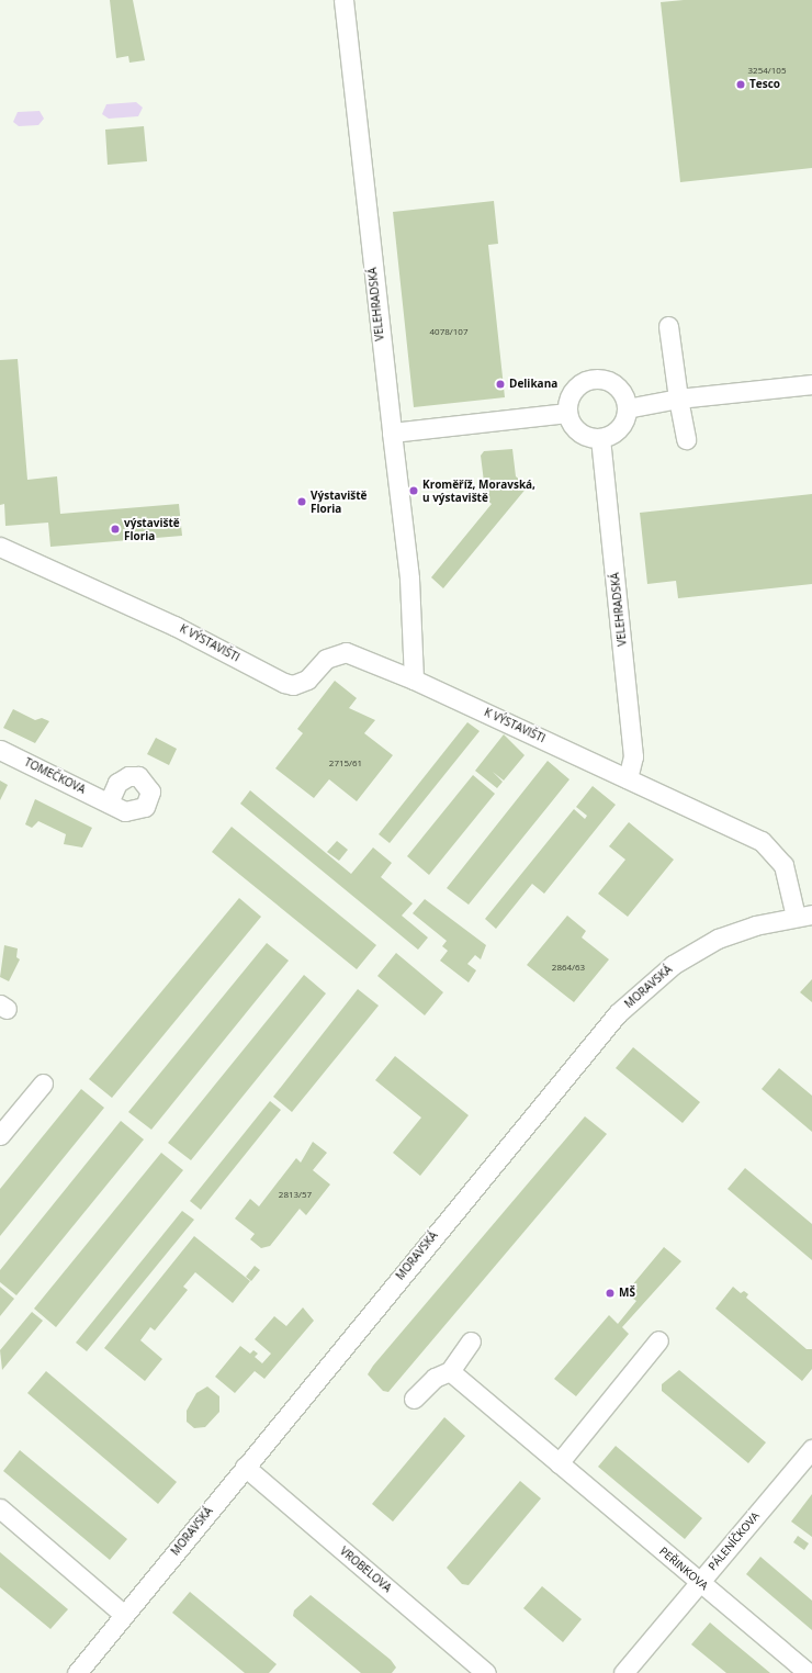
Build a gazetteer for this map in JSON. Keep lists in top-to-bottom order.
{
  "streets": {
    "street": [
      "VELEHRADSKÁ",
      "K VÝSTAVIŠTI",
      "TOMEČKOVA",
      "MORAVSKÁ",
      "PÁLENÍČKOVA",
      "PEŘINKOVA",
      "VROBELOVA"
    ]
  },
  "crossings": [
    ["VELEHRADSKÁ", "K VÝSTAVIŠTI"],
    ["K VÝSTAVIŠTI", "MORAVSKÁ"],
    ["MORAVSKÁ", "VROBELOVA"],
    ["PÁLENÍČKOVA", "PEŘINKOVA"]
  ],
  "places": [
    "Tesco",
    "Delikana",
    "Kroměříž, Moravská, u výstaviště",
    "Výstaviště Floria",
    "výstaviště Floria",
    "MŠ"
  ],
  "house_numbers": [
    "3254/105",
    "4078/107",
    "2715/61",
    "2864/63",
    "2813/57"
  ]
}
